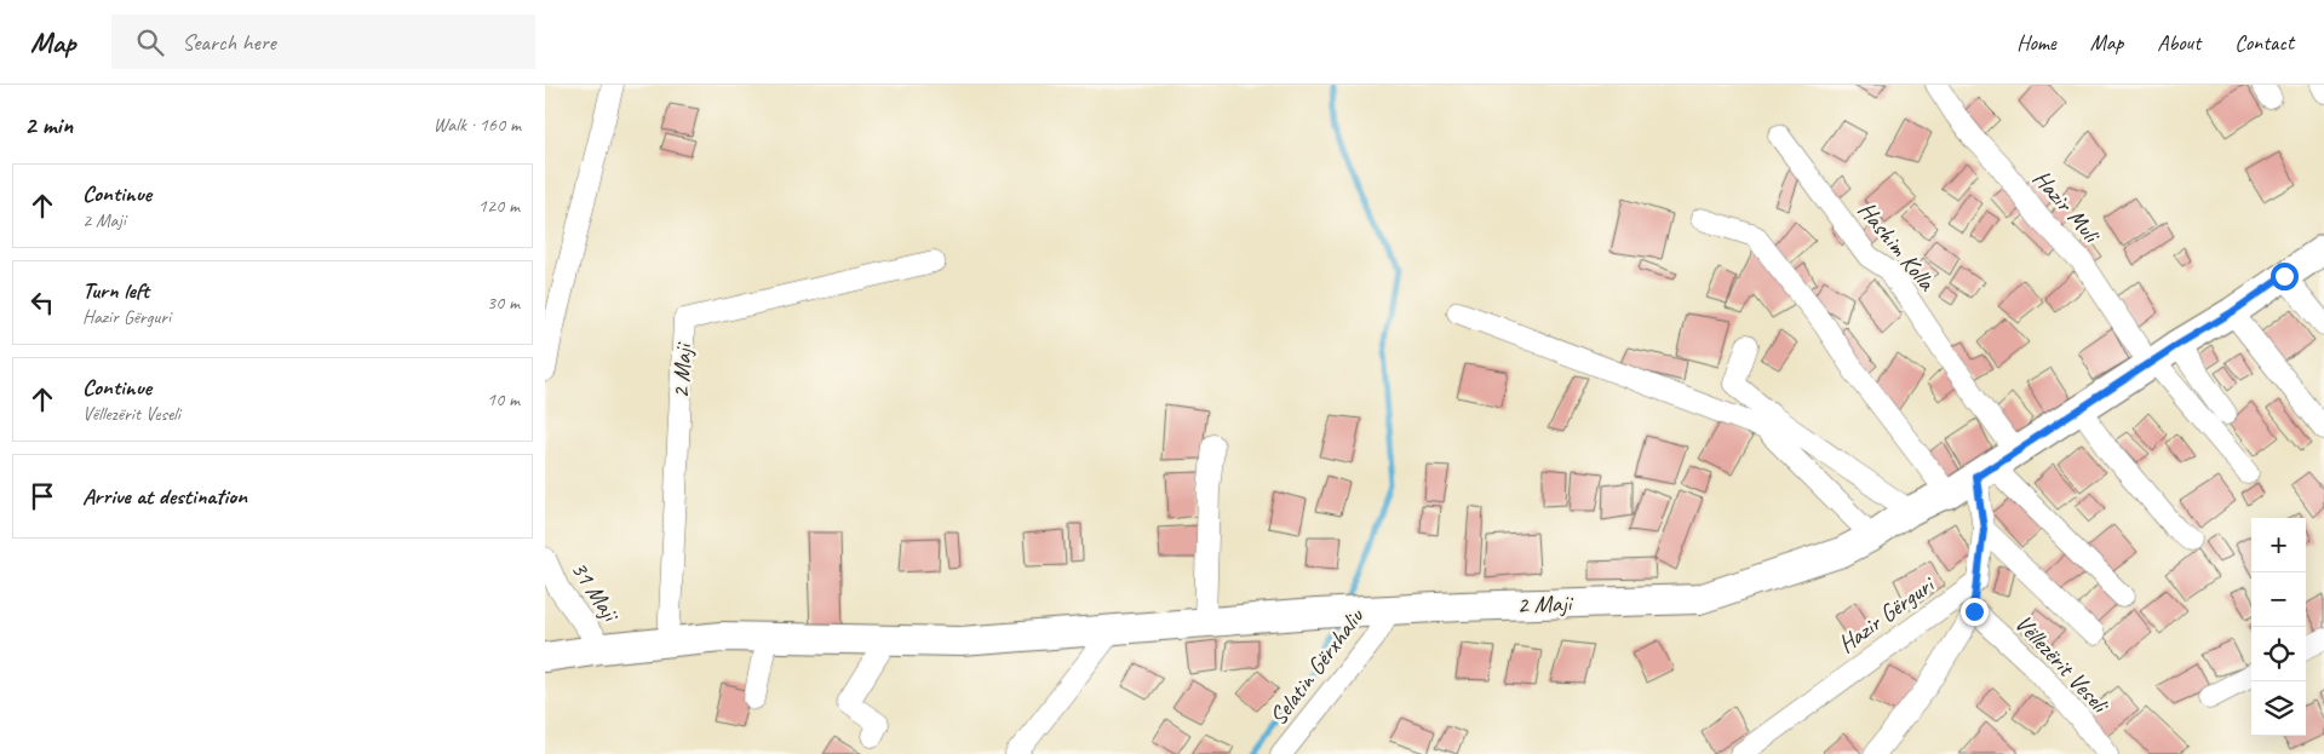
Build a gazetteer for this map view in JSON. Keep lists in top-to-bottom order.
{
  "streets": {
    "street": [
      "Hazir Muli",
      "Hashim Kolla",
      "2 Maji",
      "31 Maji",
      "Hazir Gërguri",
      "Vëllezërit Veseli",
      "Selatin Gërxhaliu"
    ]
  },
  "crossings": [
    ["Hazir Muli", "2 Maji"],
    ["Hashim Kolla", "2 Maji"],
    ["2 Maji", "31 Maji"],
    ["2 Maji", "Selatin Gërxhaliu"]
  ],
  "page": {
    "header": "Map",
    "search": "Search here",
    "nav": [
      "Home",
      "Map",
      "About",
      "Contact"
    ],
    "heading": ["2 min", "Walk · 160 m"],
    "list": [
      ["Continue", "2 Maji", "120 m"],
      ["Turn left", "Hazir Gërguri", "30 m"],
      ["Continue", "Vëllezërit Veseli", "10 m"],
      "Arrive at destination"
    ],
    "map_buttons": ["+", "−"]
  }
}
